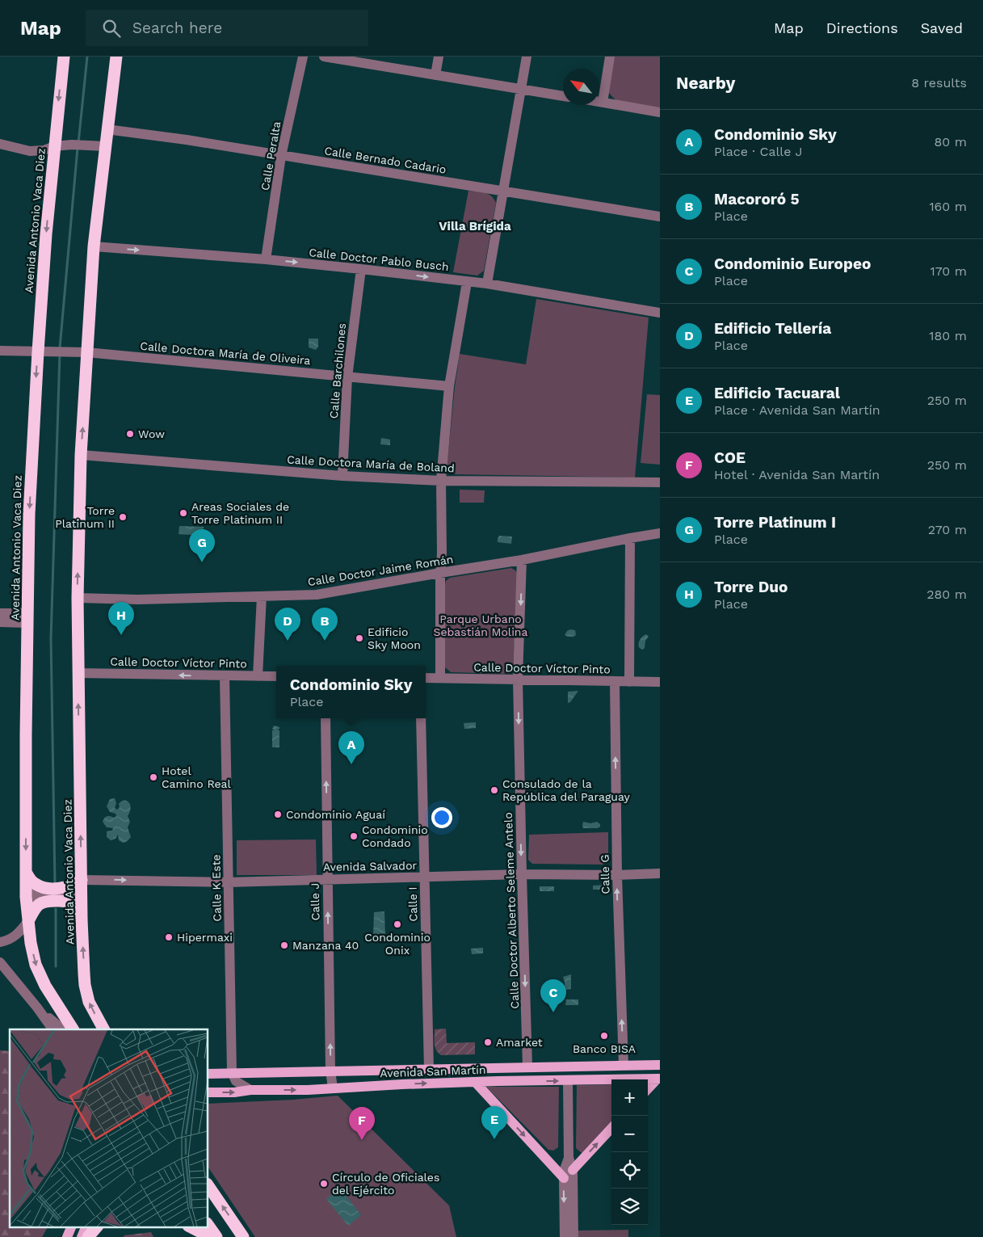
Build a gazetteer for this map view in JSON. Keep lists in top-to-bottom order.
{
  "streets": {
    "highway": ["Avenida Antonio Vaca Diez"],
    "main road": ["Avenida San Martín"],
    "street": [
      "Calle Peralta",
      "Calle Bernado Cadario",
      "Calle Doctor Pablo Busch",
      "Calle Doctora María de Oliveira",
      "Calle Barchilones",
      "Calle Doctora María de Boland",
      "Calle Doctor Jaime Román",
      "Calle Doctor Víctor Pinto",
      "Avenida Salvador",
      "Calle G",
      "Calle K Este",
      "Calle J",
      "Calle I",
      "Calle Doctor Alberto Seleme Antelo"
    ]
  },
  "crossings": [
    ["Calle Peralta", "Calle Bernado Cadario"],
    ["Calle Peralta", "Calle Doctor Pablo Busch"],
    ["Calle Bernado Cadario", "Avenida Antonio Vaca Diez"],
    ["Avenida Antonio Vaca Diez", "Calle Doctor Pablo Busch"],
    ["Avenida Antonio Vaca Diez", "Calle Doctora María de Oliveira"],
    ["Avenida Antonio Vaca Diez", "Calle Doctora María de Boland"],
    ["Avenida Antonio Vaca Diez", "Calle Doctor Jaime Román"],
    ["Avenida Antonio Vaca Diez", "Calle Doctor Víctor Pinto"],
    ["Avenida Antonio Vaca Diez", "Avenida Salvador"],
    ["Calle Doctor Pablo Busch", "Calle Barchilones"],
    ["Calle Doctora María de Oliveira", "Calle Barchilones"],
    ["Calle Barchilones", "Calle Doctora María de Boland"],
    ["Calle Doctor Jaime Román", "Calle Doctor Alberto Seleme Antelo"],
    ["Calle Doctor Víctor Pinto", "Calle G"],
    ["Calle Doctor Víctor Pinto", "Calle K Este"],
    ["Calle Doctor Víctor Pinto", "Calle Doctor Alberto Seleme Antelo"],
    ["Avenida Salvador", "Calle G"],
    ["Avenida Salvador", "Calle K Este"],
    ["Avenida Salvador", "Calle J"],
    ["Avenida Salvador", "Calle I"],
    ["Avenida Salvador", "Calle Doctor Alberto Seleme Antelo"],
    ["Calle G", "Avenida San Martín"],
    ["Calle K Este", "Avenida San Martín"],
    ["Calle J", "Avenida San Martín"],
    ["Calle I", "Avenida San Martín"],
    ["Calle Doctor Alberto Seleme Antelo", "Avenida San Martín"]
  ],
  "one_way": [
    "Calle Doctor Pablo Busch",
    "Calle G",
    "Calle J",
    "Calle Doctor Alberto Seleme Antelo"
  ],
  "districts": ["Villa Brígida"],
  "parks": ["Parque Urbano Sebastián Molina"],
  "places": [
    "Wow",
    "Areas Sociales de Torre Platinum II",
    "Torre Platinum II",
    "Edificio Sky Moon",
    "Hotel Camino Real",
    "Consulado de la República del Paraguay",
    "Condominio Aguaí",
    "Condominio Condado",
    "Condominio Onix",
    "Hipermaxi",
    "Manzana 40",
    "Banco BISA",
    "Amarket",
    "Círculo de Oficiales del Ejército"
  ],
  "north": "top left",
  "page": {
    "header": "Map",
    "search": "Search here",
    "nav": ["Map", "Directions", "Saved"],
    "heading": ["Nearby", "8 results"],
    "list": [
      {
        "mark": "A",
        "name": "Condominio Sky",
        "note": "Place · Calle J",
        "value": "80 m"
      },
      {
        "mark": "B",
        "name": "Macororó 5",
        "note": "Place",
        "value": "160 m"
      },
      {
        "mark": "C",
        "name": "Condominio Europeo",
        "note": "Place",
        "value": "170 m"
      },
      {
        "mark": "D",
        "name": "Edificio Tellería",
        "note": "Place",
        "value": "180 m"
      },
      {
        "mark": "E",
        "name": "Edificio Tacuaral",
        "note": "Place · Avenida San Martín",
        "value": "250 m"
      },
      {
        "mark": "F",
        "name": "COE",
        "note": "Hotel · Avenida San Martín",
        "value": "250 m"
      },
      {
        "mark": "G",
        "name": "Torre Platinum I",
        "note": "Place",
        "value": "270 m"
      },
      {
        "mark": "H",
        "name": "Torre Duo",
        "note": "Place",
        "value": "280 m"
      }
    ],
    "pins": [
      "G",
      "H",
      "B",
      "D",
      "A",
      "C",
      "E",
      "F"
    ],
    "popup": ["Condominio Sky", "Place"],
    "map_buttons": ["+", "−"]
  }
}
